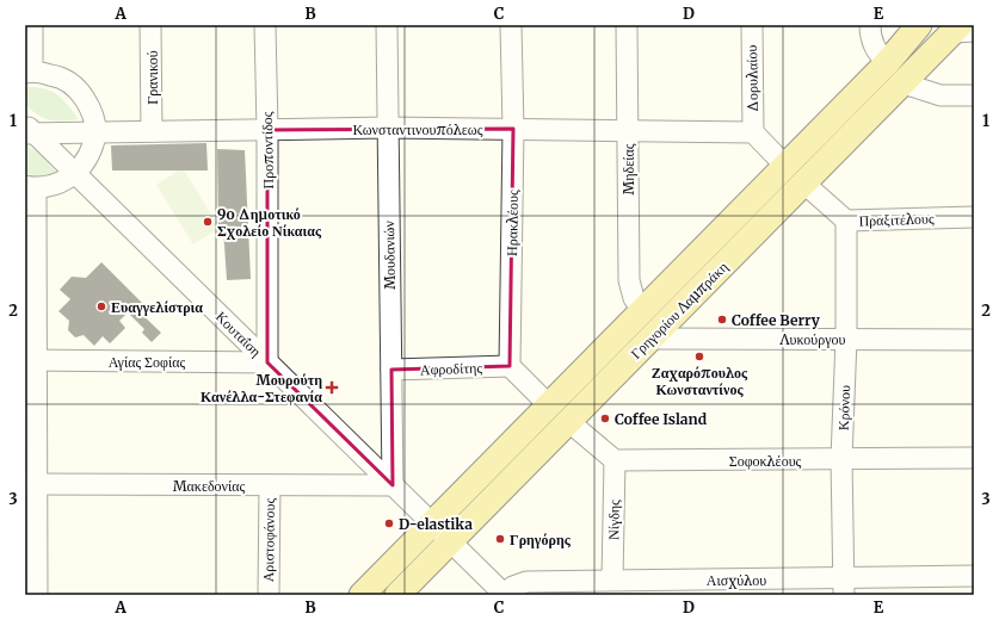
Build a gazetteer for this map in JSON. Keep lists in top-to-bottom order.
{
  "streets": {
    "main road": ["Γρηγορίου Λαμπράκη"],
    "street": [
      "Γρανικού",
      "Δορυλαίου",
      "Κωνσταντινουπόλεως",
      "Προποντίδος",
      "Μηδείας",
      "Πραξιτέλους",
      "Ηρακλέους",
      "Μουδανιών",
      "Κουταΐση",
      "Λυκούργου",
      "Αγίας Σοφίας",
      "Αφροδίτης",
      "Κρόνου",
      "Σοφοκλέους",
      "Μακεδονίας",
      "Νίγδης",
      "Αριστοφάνους",
      "Αισχύλου"
    ]
  },
  "crossings": [
    ["Γρανικού", "Κωνσταντινουπόλεως"],
    ["Δορυλαίου", "Κωνσταντινουπόλεως"],
    ["Κωνσταντινουπόλεως", "Προποντίδος"],
    ["Κωνσταντινουπόλεως", "Μηδείας"],
    ["Κωνσταντινουπόλεως", "Ηρακλέους"],
    ["Κωνσταντινουπόλεως", "Μουδανιών"],
    ["Κωνσταντινουπόλεως", "Κουταΐση"],
    ["Προποντίδος", "Κουταΐση"],
    ["Προποντίδος", "Αγίας Σοφίας"],
    ["Μηδείας", "Γρηγορίου Λαμπράκη"],
    ["Πραξιτέλους", "Γρηγορίου Λαμπράκη"],
    ["Πραξιτέλους", "Κρόνου"],
    ["Ηρακλέους", "Αφροδίτης"],
    ["Μουδανιών", "Κουταΐση"],
    ["Μουδανιών", "Αφροδίτης"],
    ["Μουδανιών", "Μακεδονίας"],
    ["Γρηγορίου Λαμπράκη", "Κουταΐση"],
    ["Γρηγορίου Λαμπράκη", "Λυκούργου"],
    ["Κουταΐση", "Αγίας Σοφίας"],
    ["Κουταΐση", "Μακεδονίας"],
    ["Λυκούργου", "Κρόνου"],
    ["Κρόνου", "Σοφοκλέους"],
    ["Κρόνου", "Αισχύλου"],
    ["Σοφοκλέους", "Νίγδης"],
    ["Μακεδονίας", "Αριστοφάνους"],
    ["Νίγδης", "Αισχύλου"]
  ],
  "places": {
    "other": [
      "9o Δημοτικό Σχολείο Νίκαιας",
      "Ευαγγελίστρια",
      "Coffee Berry",
      "Ζαχαρόπουλος Κωνσταντίνος",
      "Coffee Island",
      "D-elastika",
      "Γρηγόρης"
    ],
    "health": ["Μουρούτη Κανέλλα-Στεφανία"]
  },
  "grid": {
    "columns": [
      "A",
      "B",
      "C",
      "D",
      "E"
    ],
    "rows": ["1", "2", "3"]
  }
}
